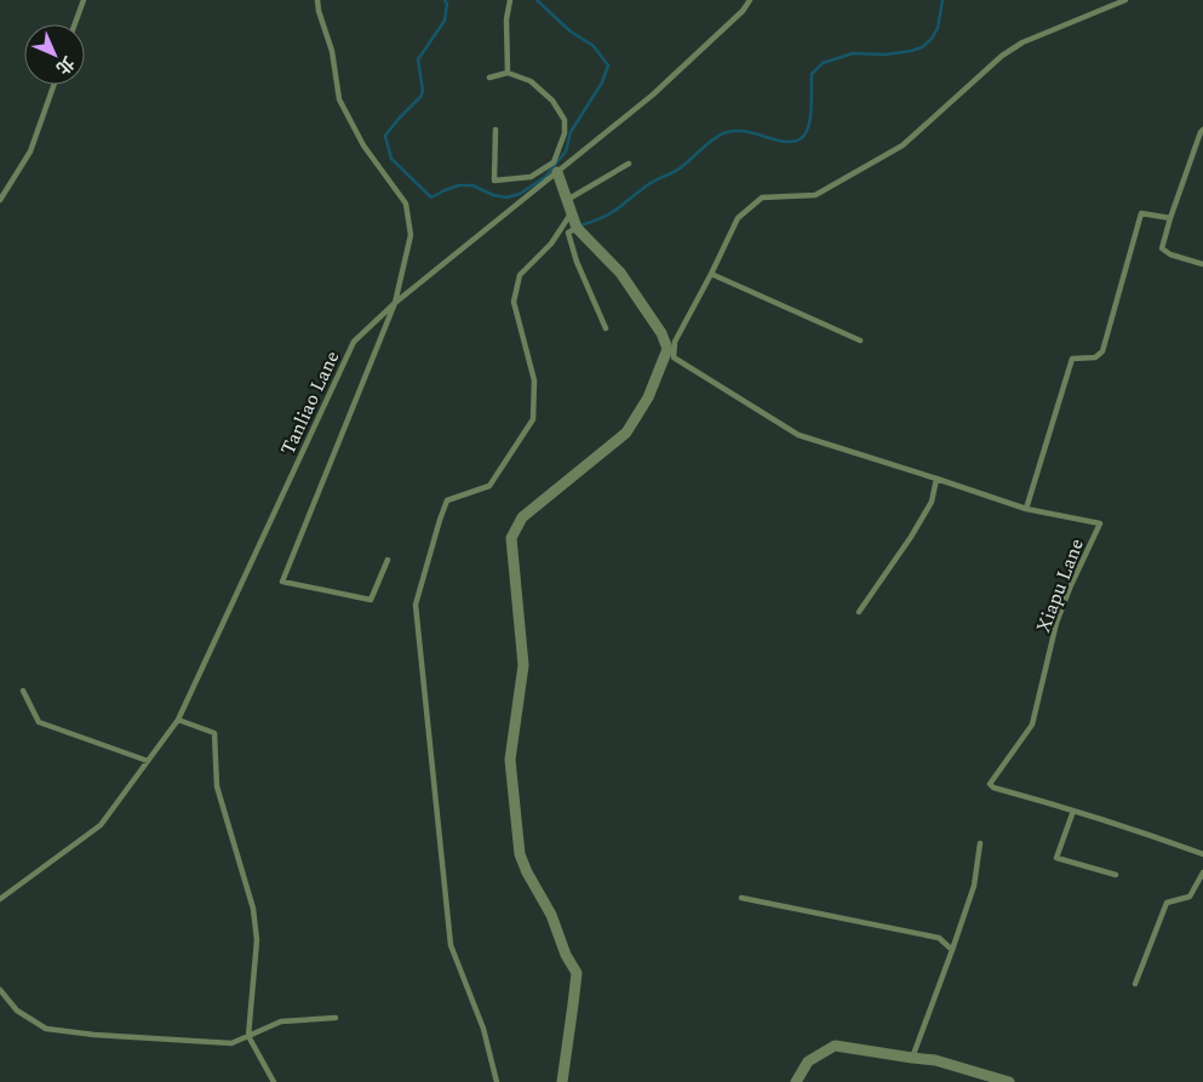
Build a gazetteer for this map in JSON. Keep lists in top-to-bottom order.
{
  "streets": {
    "lane": ["Tanliao Lane", "Xiapu Lane"]
  },
  "north": "bottom right"
}
